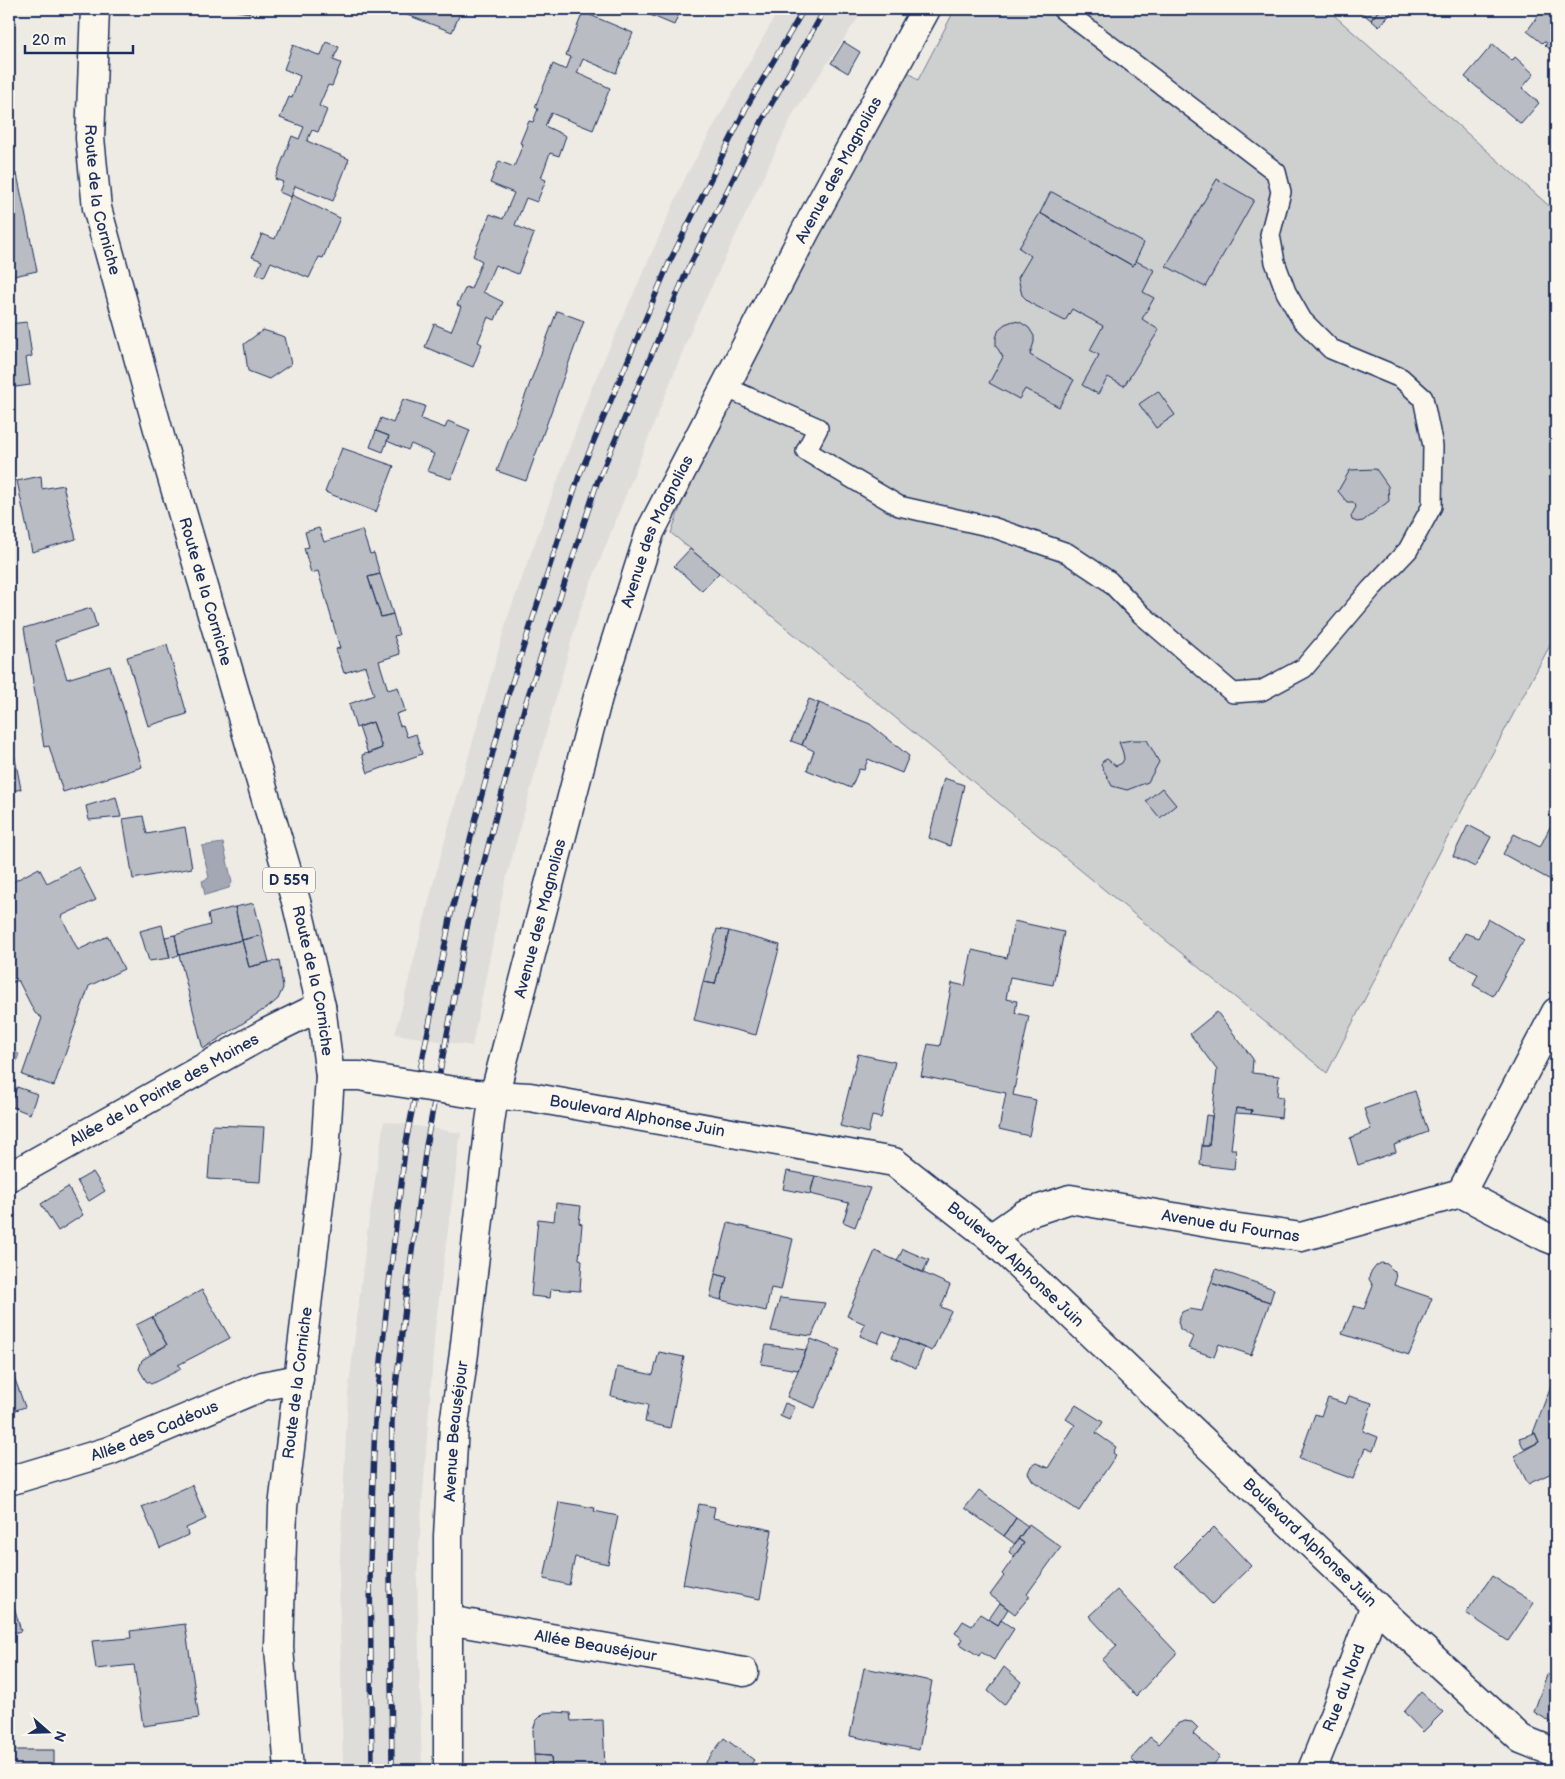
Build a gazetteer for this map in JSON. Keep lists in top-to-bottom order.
{
  "streets": {
    "street": [
      "Avenue des Magnolias",
      "Route de la Corniche",
      "D 559",
      "Allée de la Pointe des Moines",
      "Boulevard Alphonse Juin",
      "Avenue du Fournas",
      "Allée des Cadéous",
      "Avenue Beauséjour",
      "Allée Beauséjour",
      "Rue du Nord"
    ]
  },
  "crossings": [
    ["Avenue des Magnolias", "Boulevard Alphonse Juin"],
    ["Avenue des Magnolias", "Avenue Beauséjour"],
    ["Route de la Corniche", "Allée de la Pointe des Moines"],
    ["Route de la Corniche", "Boulevard Alphonse Juin"],
    ["Route de la Corniche", "Allée des Cadéous"],
    ["Boulevard Alphonse Juin", "Avenue du Fournas"],
    ["Boulevard Alphonse Juin", "Avenue Beauséjour"],
    ["Boulevard Alphonse Juin", "Rue du Nord"],
    ["Avenue Beauséjour", "Allée Beauséjour"]
  ],
  "scale_bar": "20 m",
  "north": "right"
}
